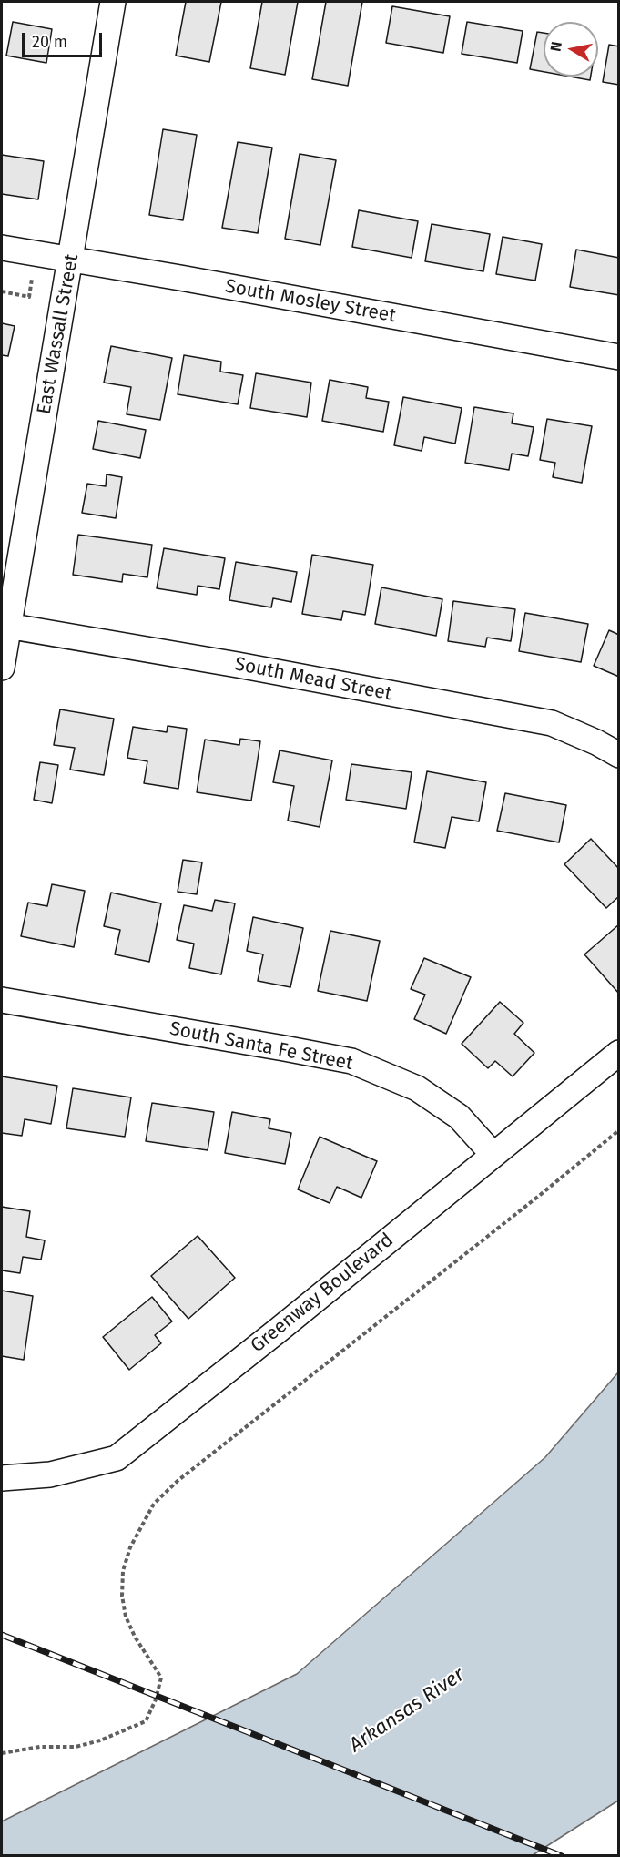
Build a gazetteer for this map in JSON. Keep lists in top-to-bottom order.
{
  "streets": {
    "street": [
      "South Mosley Street",
      "East Wassall Street",
      "South Mead Street",
      "South Santa Fe Street",
      "Greenway Boulevard"
    ]
  },
  "crossings": [
    ["South Mosley Street", "East Wassall Street"],
    ["East Wassall Street", "South Mead Street"],
    ["South Santa Fe Street", "Greenway Boulevard"]
  ],
  "water": ["Arkansas River"],
  "scale_bar": "20 m",
  "north": "left"
}
